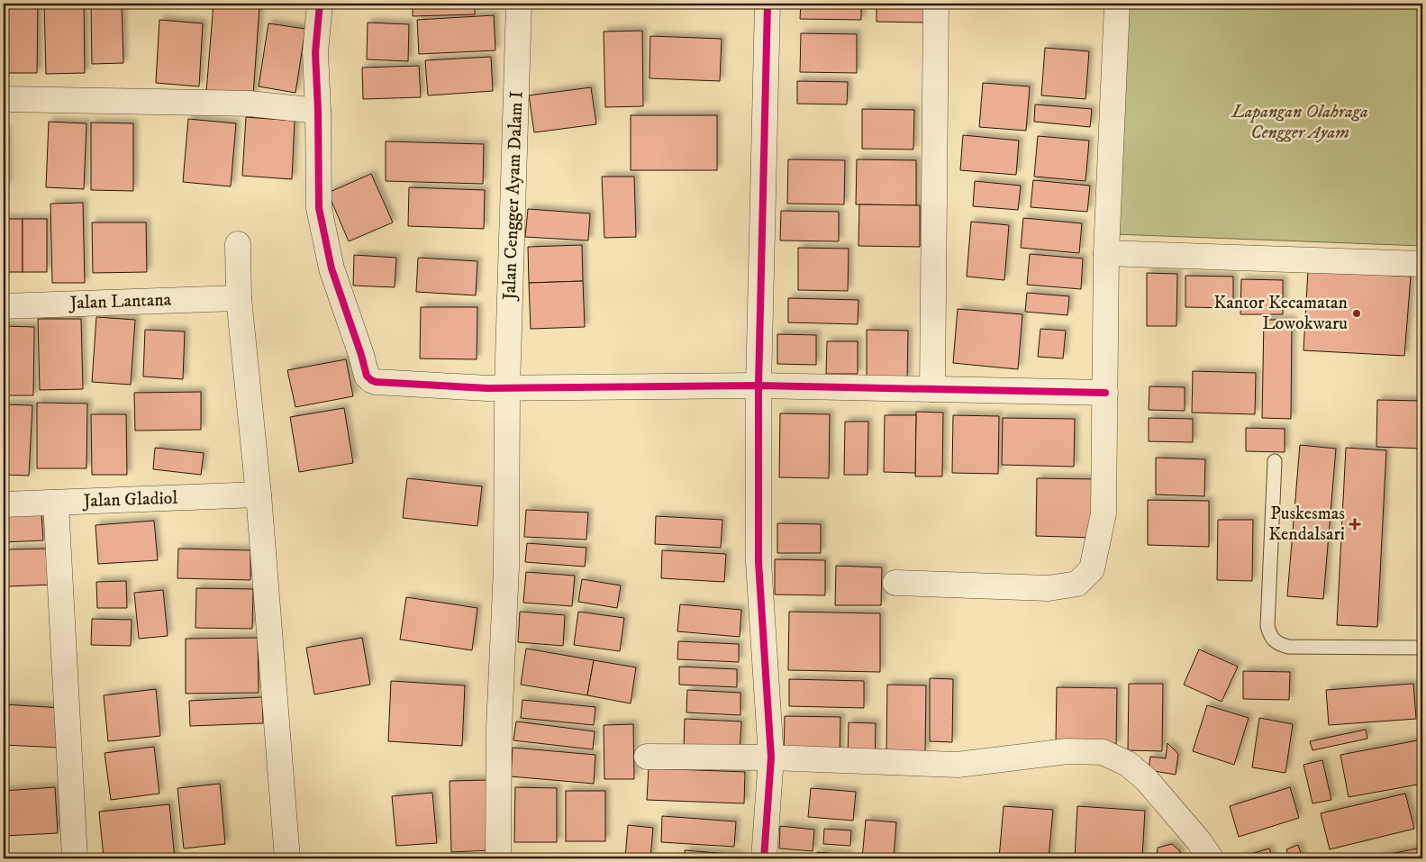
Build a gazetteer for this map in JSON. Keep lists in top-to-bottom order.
{
  "streets": {
    "street": ["Jalan Cengger Ayam Dalam I", "Jalan Lantana", "Jalan Gladiol"]
  },
  "parks": ["Lapangan Olahraga Cengger Ayam"],
  "places": {
    "other": ["Kantor Kecamatan Lowokwaru"],
    "health": ["Puskesmas Kendalsari"]
  }
}
